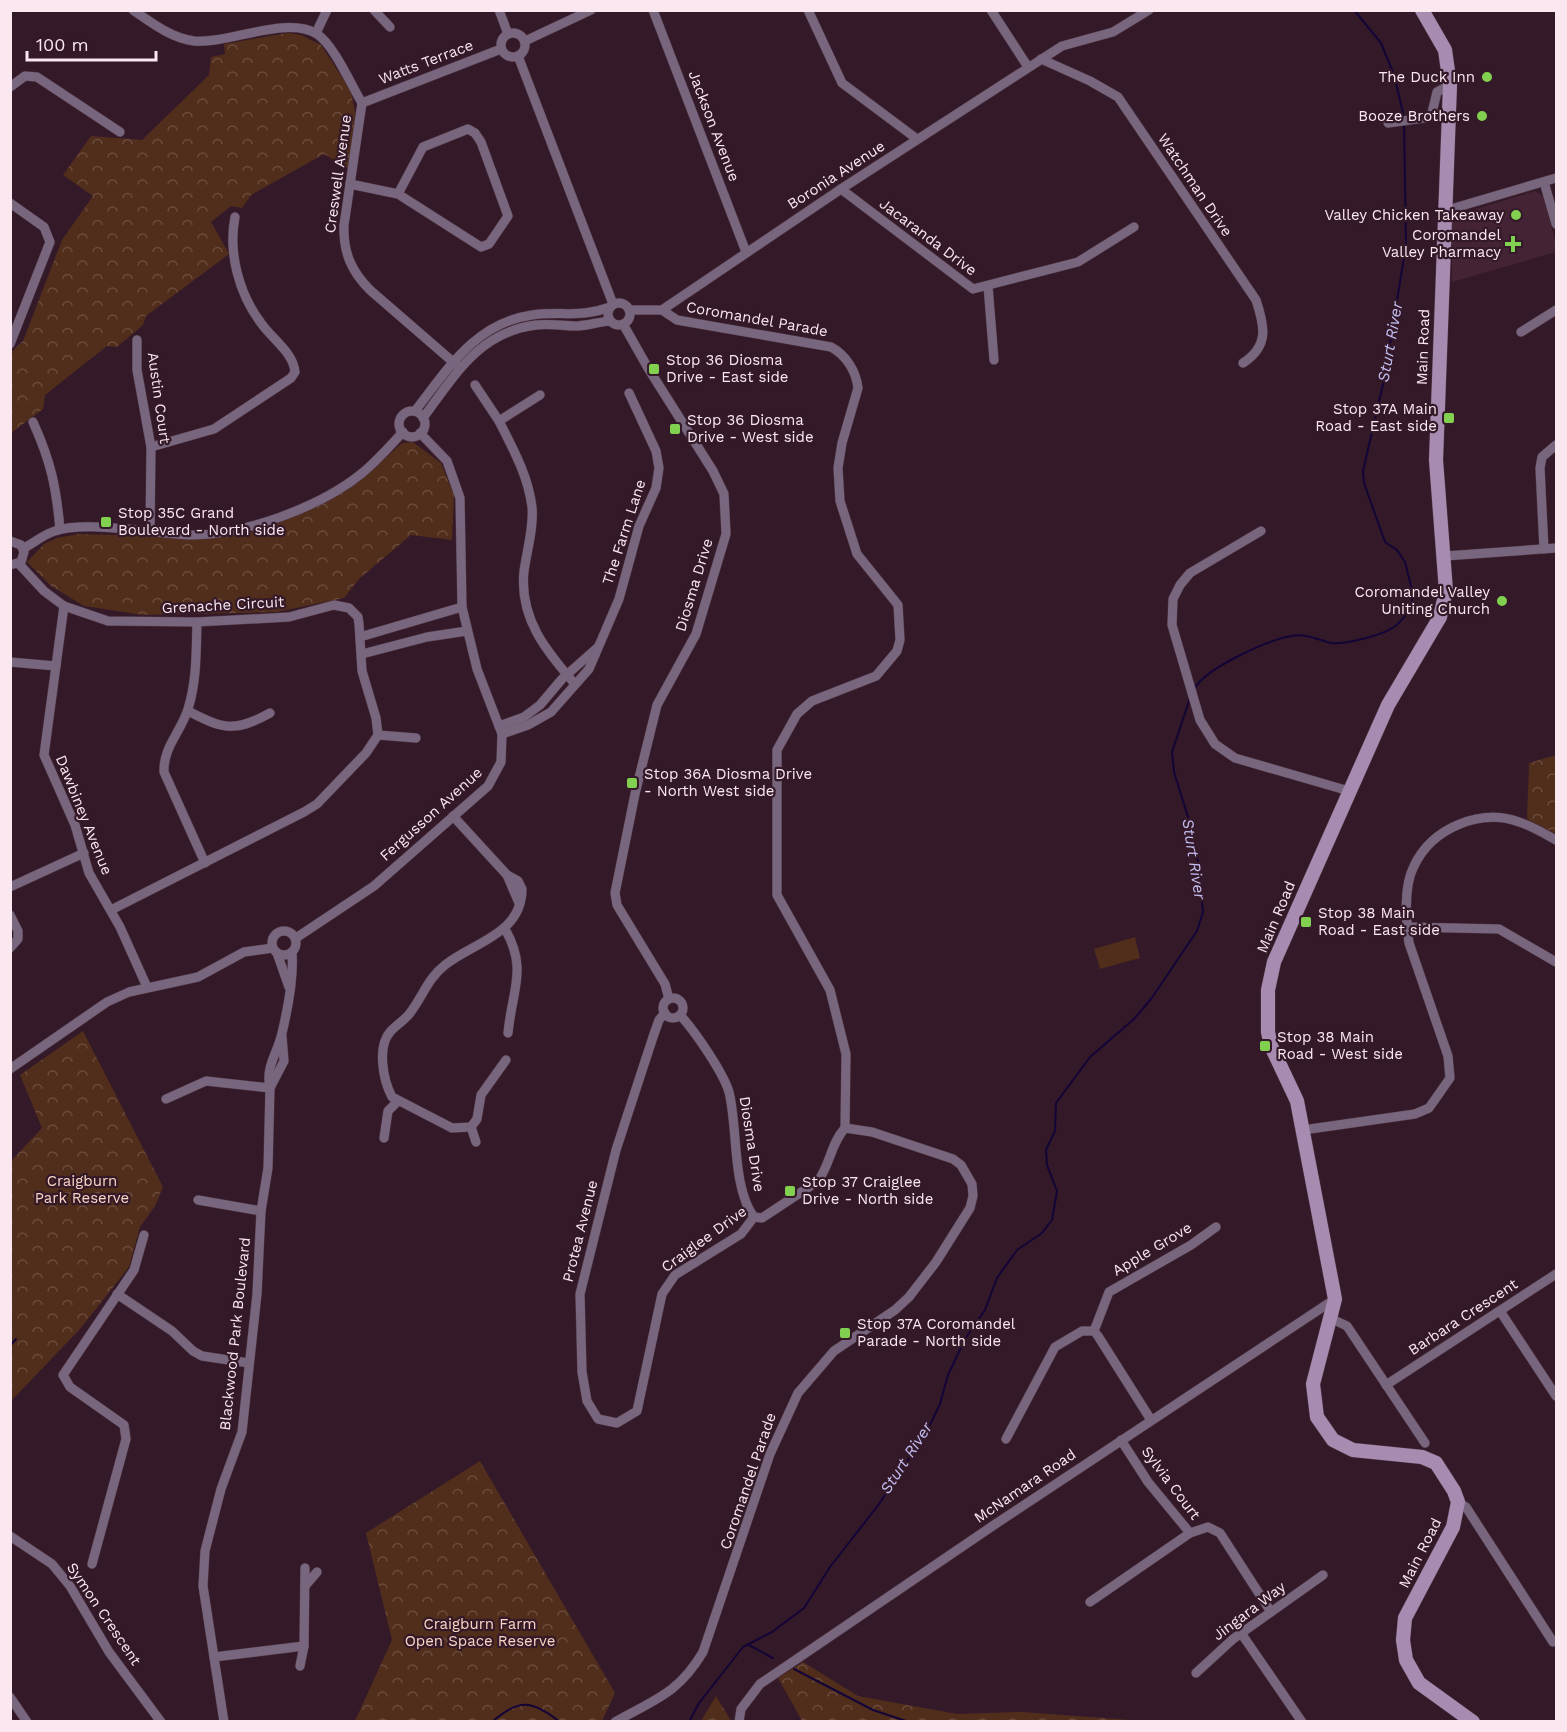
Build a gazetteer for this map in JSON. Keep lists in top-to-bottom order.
{
  "streets": {
    "main road": ["Main Road"],
    "street": [
      "Watts Terrace",
      "Jackson Avenue",
      "Creswell Avenue",
      "Boronia Avenue",
      "Watchman Drive",
      "Jacaranda Drive",
      "Coromandel Parade",
      "Austin Court",
      "The Farm Lane",
      "Diosma Drive",
      "Grenache Circuit",
      "Fergusson Avenue",
      "Dawbiney Avenue",
      "Protea Avenue",
      "Craiglee Drive",
      "Apple Grove",
      "Barbara Crescent",
      "Blackwood Park Boulevard",
      "Sylvia Court",
      "McNamara Road",
      "Jingara Way",
      "Symon Crescent"
    ]
  },
  "crossings": [
    ["Watts Terrace", "Creswell Avenue"],
    ["Jackson Avenue", "Boronia Avenue"],
    ["Boronia Avenue", "Watchman Drive"],
    ["Boronia Avenue", "Jacaranda Drive"],
    ["Boronia Avenue", "Coromandel Parade"],
    ["Coromandel Parade", "Diosma Drive"],
    ["Coromandel Parade", "Craiglee Drive"],
    ["Main Road", "McNamara Road"],
    ["The Farm Lane", "Fergusson Avenue"],
    ["Diosma Drive", "Protea Avenue"],
    ["Diosma Drive", "Craiglee Drive"],
    ["Grenache Circuit", "Dawbiney Avenue"],
    ["Fergusson Avenue", "Blackwood Park Boulevard"],
    ["Protea Avenue", "Craiglee Drive"],
    ["Sylvia Court", "McNamara Road"]
  ],
  "water": ["Sturt River"],
  "parks": ["Craigburn Park Reserve", "Craigburn Farm Open Space Reserve"],
  "places": {
    "other": [
      "The Duck Inn",
      "Booze Brothers",
      "Valley Chicken Takeaway",
      "Coromandel Valley Uniting Church"
    ],
    "health": ["Coromandel Valley Pharmacy"],
    "transit": [
      "Stop 36 Diosma Drive - East side",
      "Stop 37A Main Road - East side",
      "Stop 36 Diosma Drive - West side",
      "Stop 35C Grand Boulevard - North side",
      "Stop 36A Diosma Drive - North West side",
      "Stop 38 Main Road - East side",
      "Stop 38 Main Road - West side",
      "Stop 37 Craiglee Drive - North side",
      "Stop 37A Coromandel Parade - North side"
    ]
  },
  "scale_bar": "100 m"
}
